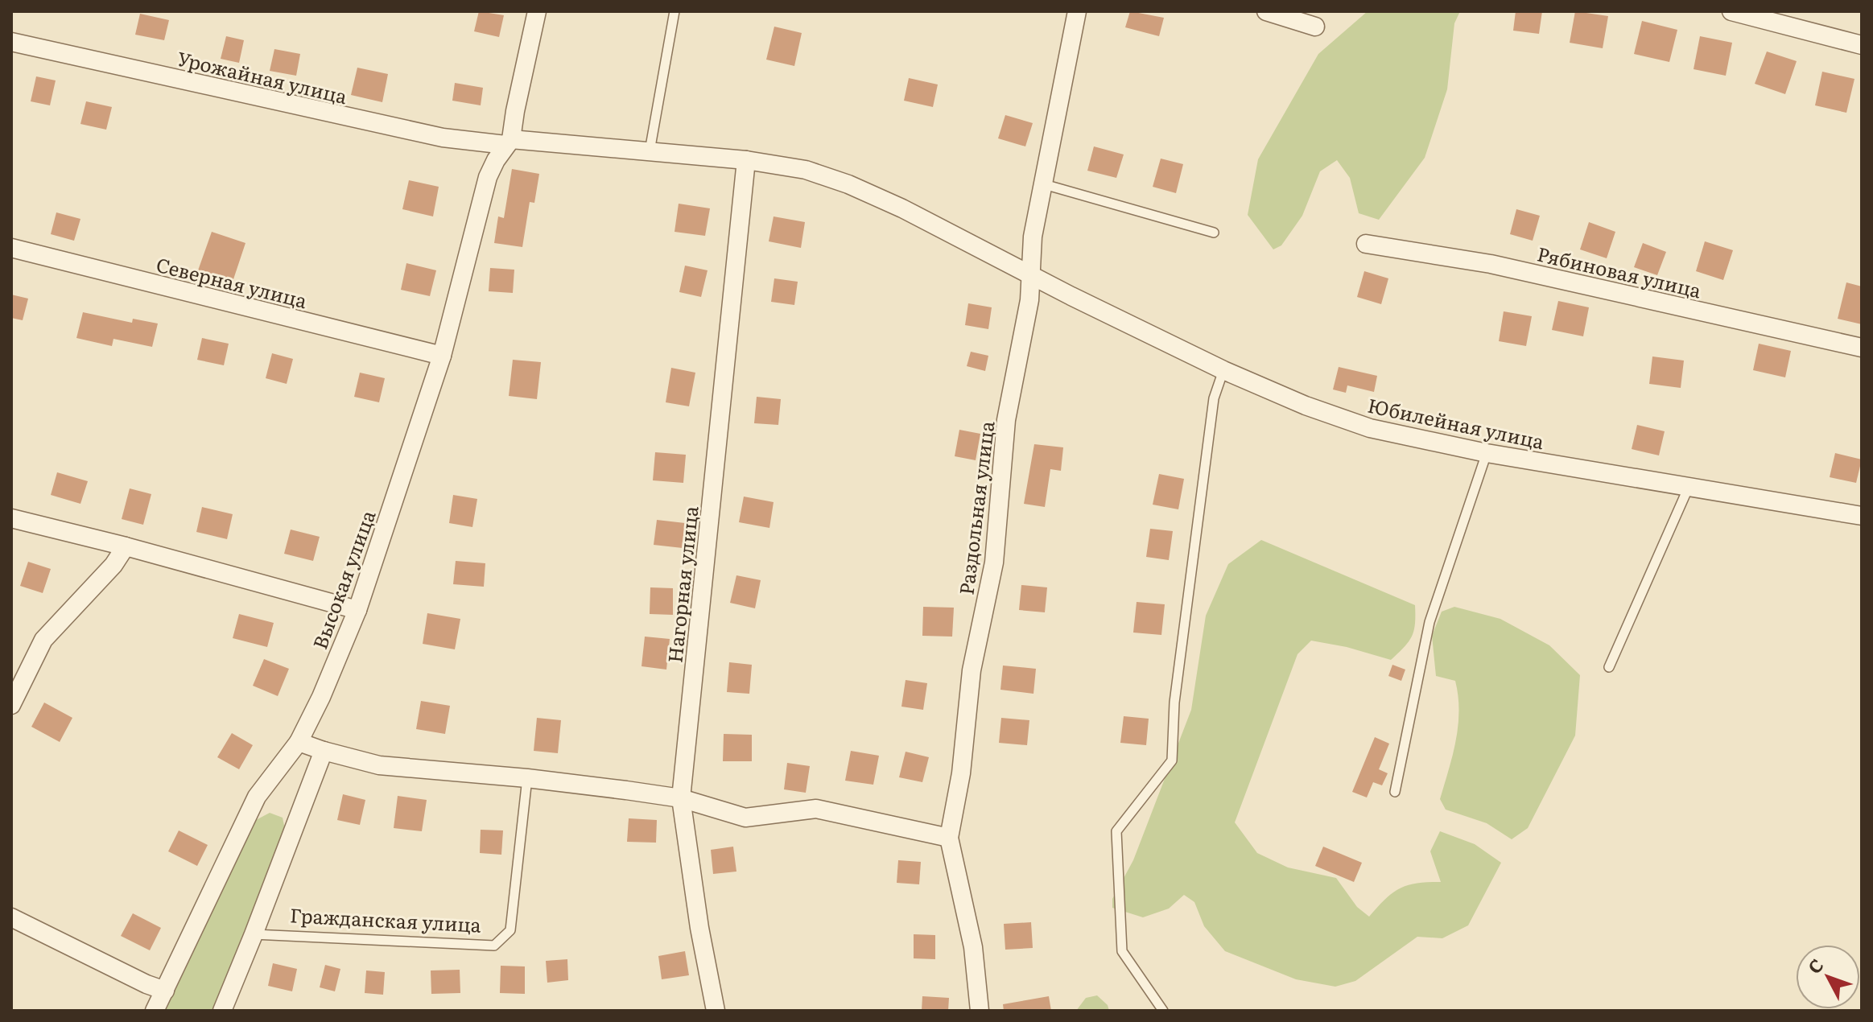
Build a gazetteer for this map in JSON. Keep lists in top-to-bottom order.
{
  "streets": {
    "street": [
      "Урожайная улица",
      "Рябиновая улица",
      "Северная улица",
      "Юбилейная улица",
      "Раздольная улица",
      "Высокая улица",
      "Нагорная улица"
    ],
    "lane": ["Гражданская улица"]
  },
  "crossings": [
    ["Урожайная улица", "Юбилейная улица"],
    ["Урожайная улица", "Высокая улица"],
    ["Урожайная улица", "Нагорная улица"],
    ["Северная улица", "Высокая улица"],
    ["Юбилейная улица", "Раздольная улица"],
    ["Юбилейная улица", "Нагорная улица"]
  ],
  "north": "top left"
}
